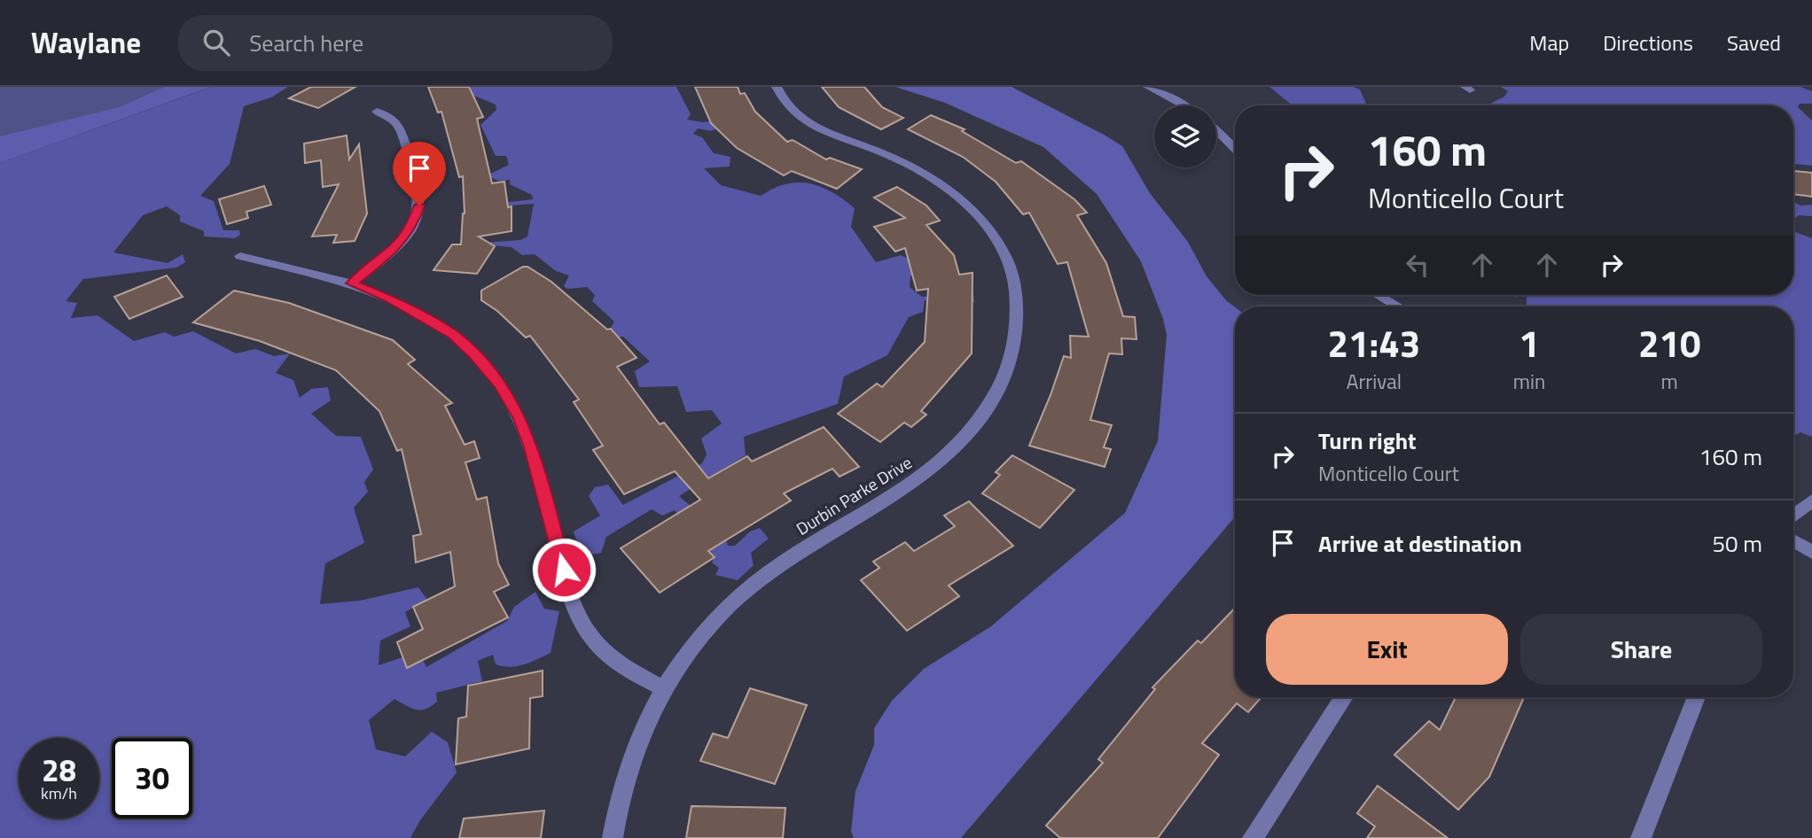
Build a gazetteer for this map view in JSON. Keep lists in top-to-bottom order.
{
  "streets": {
    "street": ["Durbin Parke Drive"]
  },
  "page": {
    "header": "Waylane",
    "search": "Search here",
    "nav": ["Map", "Directions", "Saved"],
    "turn": ["160 m", "Monticello Court"],
    "eta": [
      "21:43",
      "Arrival",
      "1",
      "min",
      "210",
      "m"
    ],
    "list": [
      {
        "name": "Turn right",
        "note": "Monticello Court",
        "value": "160 m"
      },
      {
        "name": "Arrive at destination",
        "value": "50 m"
      }
    ],
    "buttons": ["Exit", "Share"],
    "speed": "28 km/h",
    "limit": "30"
  }
}
